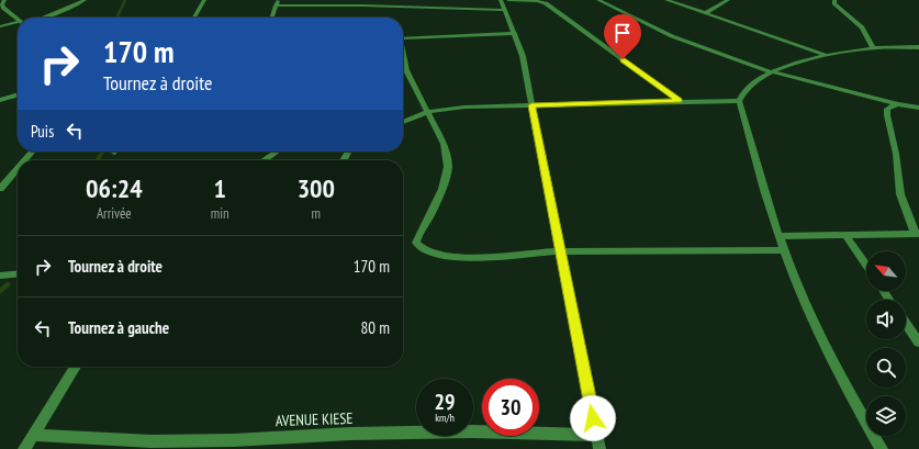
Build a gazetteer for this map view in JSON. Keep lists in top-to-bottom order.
{
  "streets": {
    "street": ["AVENUE KIESE"]
  },
  "north": "top left",
  "page": {
    "turn": ["170 m", "Tournez à droite"],
    "then": "Puis",
    "eta": [
      "06:24",
      "Arrivée",
      "1",
      "min",
      "300",
      "m"
    ],
    "list": [
      {
        "name": "Tournez à droite",
        "value": "170 m"
      },
      {
        "name": "Tournez à gauche",
        "value": "80 m"
      }
    ],
    "speed": "29 km/h",
    "limit": "30"
  }
}
